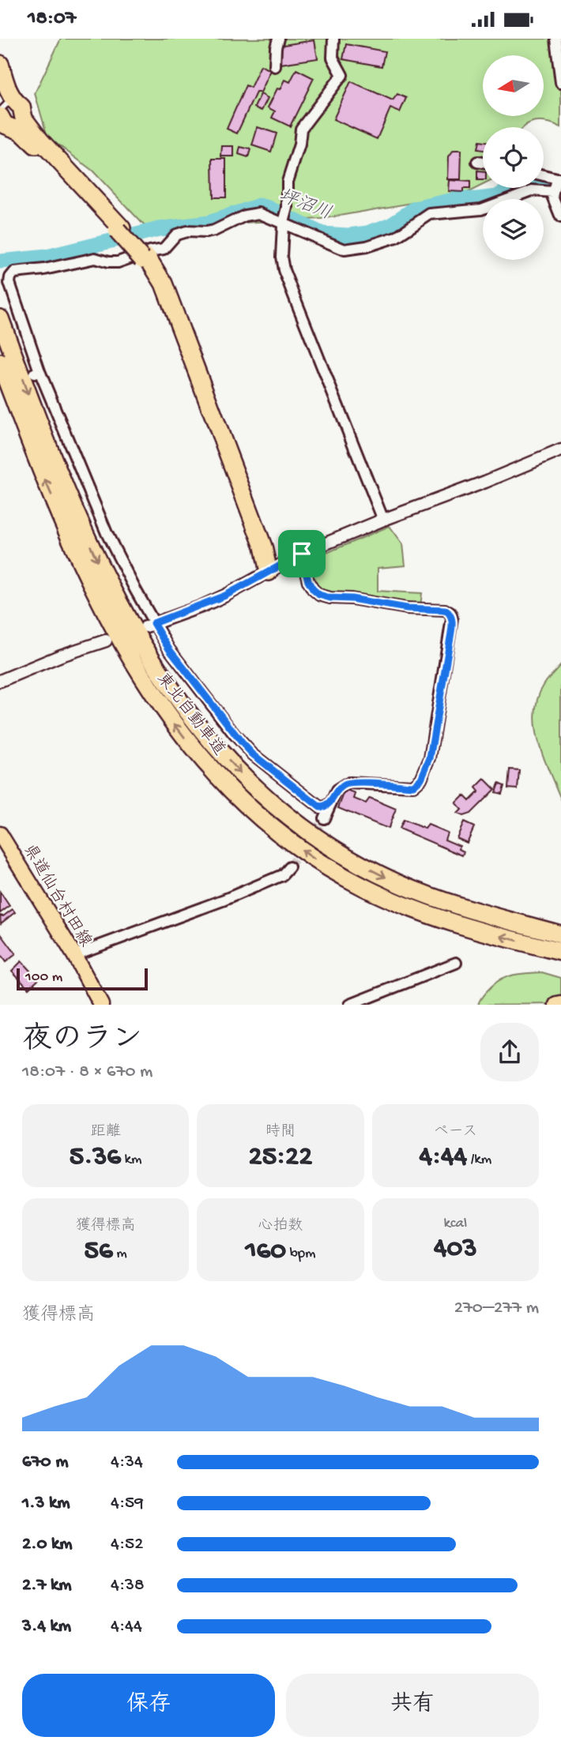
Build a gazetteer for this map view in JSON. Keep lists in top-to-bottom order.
{
  "streets": {
    "highway": ["東北自動車道"],
    "main road": ["県道仙台村田線"]
  },
  "water": ["坪沼川"],
  "scale_bar": "100 m",
  "north": "left",
  "page": {
    "status": "18:07",
    "scale": "100 m",
    "heading": ["夜のラン", "18:07 · 8 × 670 m"],
    "stats": [
      ["距離", "5.36 km"],
      ["時間", "25:22"],
      ["ペース", "4:44 /km"],
      ["獲得標高", "56 m"],
      ["心拍数", "160 bpm"],
      ["kcal", "403"]
    ],
    "chart": ["獲得標高", "270–277 m"],
    "list": [
      {
        "name": "670 m",
        "note": "4:34"
      },
      {
        "name": "1.3 km",
        "note": "4:59"
      },
      {
        "name": "2.0 km",
        "note": "4:52"
      },
      {
        "name": "2.7 km",
        "note": "4:38"
      },
      {
        "name": "3.4 km",
        "note": "4:44"
      }
    ],
    "buttons": ["保存", "共有"]
  }
}
